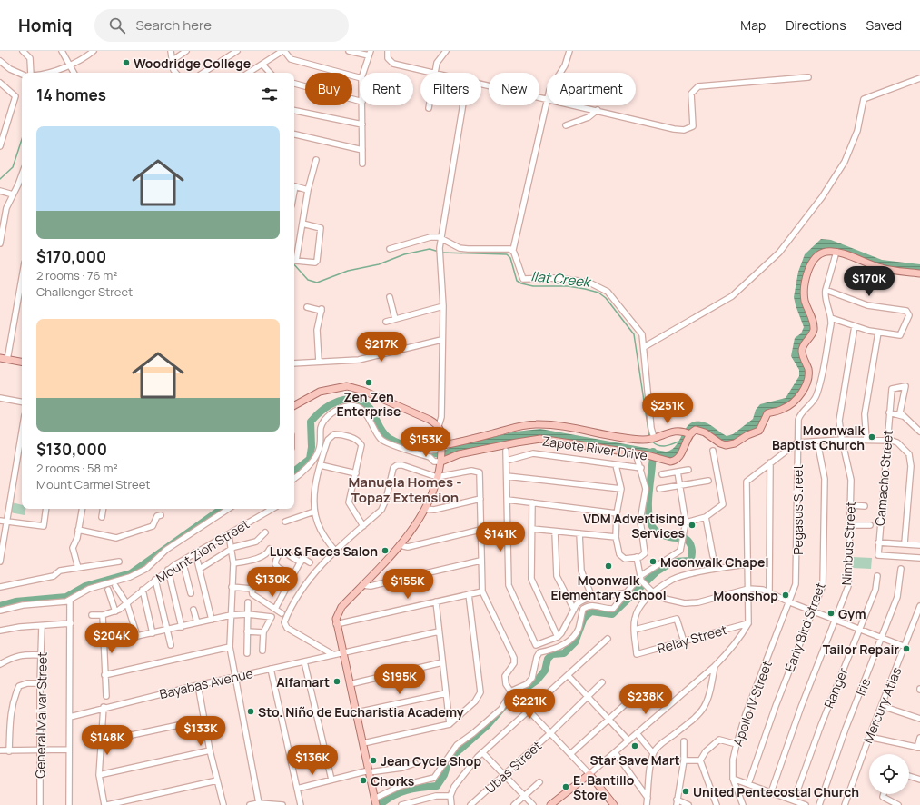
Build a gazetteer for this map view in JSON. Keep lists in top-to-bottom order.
{
  "streets": {
    "main road": ["Zapote River Drive"],
    "street": [
      "Camacho Street",
      "Pegasus Street",
      "Nimbus Street",
      "Mount Zion Street",
      "Early Bird Street",
      "Relay Street",
      "Bayabas Avenue",
      "Iris",
      "Ranger",
      "Apollo IV Street",
      "Mercury Atlas",
      "General Malvar Street",
      "Ubas Street"
    ]
  },
  "crossings": [
    ["Pegasus Street", "Apollo IV Street"]
  ],
  "districts": ["Manuela Homes - Topaz Extension"],
  "water": ["Ilat Creek"],
  "places": [
    "Woodridge College",
    "Zen Zen Enterprise",
    "Moonwalk Baptist Church",
    "VDM Advertising Services",
    "Lux & Faces Salon",
    "Moonwalk Chapel",
    "Moonwalk Elementary School",
    "Moonshop",
    "Gym",
    "Tailor Repair",
    "Alfamart",
    "Sto. Niño de Eucharistia Academy",
    "Star Save Mart",
    "Jean Cycle Shop",
    "Chorks",
    "E. Bantillo Store",
    "United Pentecostal Church"
  ],
  "page": {
    "header": "Homiq",
    "search": "Search here",
    "nav": ["Map", "Directions", "Saved"],
    "chip": [
      "Buy",
      "Rent",
      "Filters",
      "New",
      "Apartment"
    ],
    "heading": "14 homes",
    "list": [
      {
        "name": "$170,000",
        "note": "2 rooms · 76 m² · Challenger Street"
      },
      {
        "name": "$130,000",
        "note": "2 rooms · 58 m² · Mount Carmel Street"
      }
    ],
    "price": [
      "$170K",
      "$217K",
      "$251K",
      "$153K",
      "$141K",
      "$130K",
      "$155K",
      "$204K",
      "$195K",
      "$238K",
      "$221K",
      "$133K",
      "$148K",
      "$136K"
    ]
  }
}
